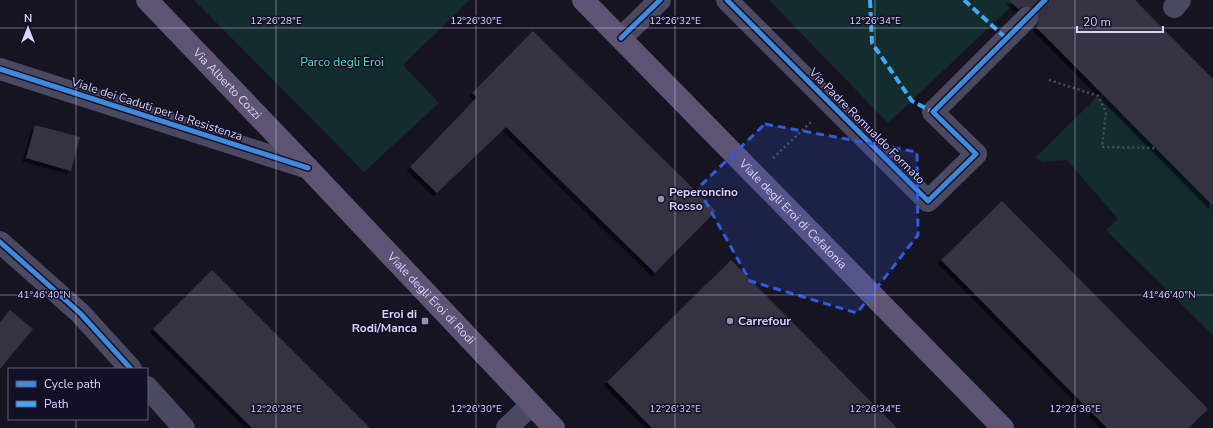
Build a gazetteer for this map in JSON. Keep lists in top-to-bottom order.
{
  "streets": {
    "main road": ["Via Alberto Cozzi", "Viale degli Eroi di Cefalonia", "Viale degli Eroi di Rodi"],
    "street": ["Viale dei Caduti per la Resistenza", "Via Padre Romualdo Formato"]
  },
  "crossings": [
    ["Via Alberto Cozzi", "Viale dei Caduti per la Resistenza"],
    ["Via Alberto Cozzi", "Viale degli Eroi di Rodi"],
    ["Viale dei Caduti per la Resistenza", "Viale degli Eroi di Rodi"]
  ],
  "parks": ["Parco degli Eroi"],
  "places": {
    "other": ["Peperoncino Rosso", "Carrefour"],
    "transit": ["Eroi di Rodi/Manca"]
  },
  "legend": ["Cycle path", "Path"],
  "scale_bar": "20 m",
  "north": "top",
  "coordinates": [
    "12°26'28\"E",
    "12°26'30\"E",
    "12°26'32\"E",
    "12°26'34\"E",
    "41°46'40\"N",
    "12°26'36\"E"
  ]
}
